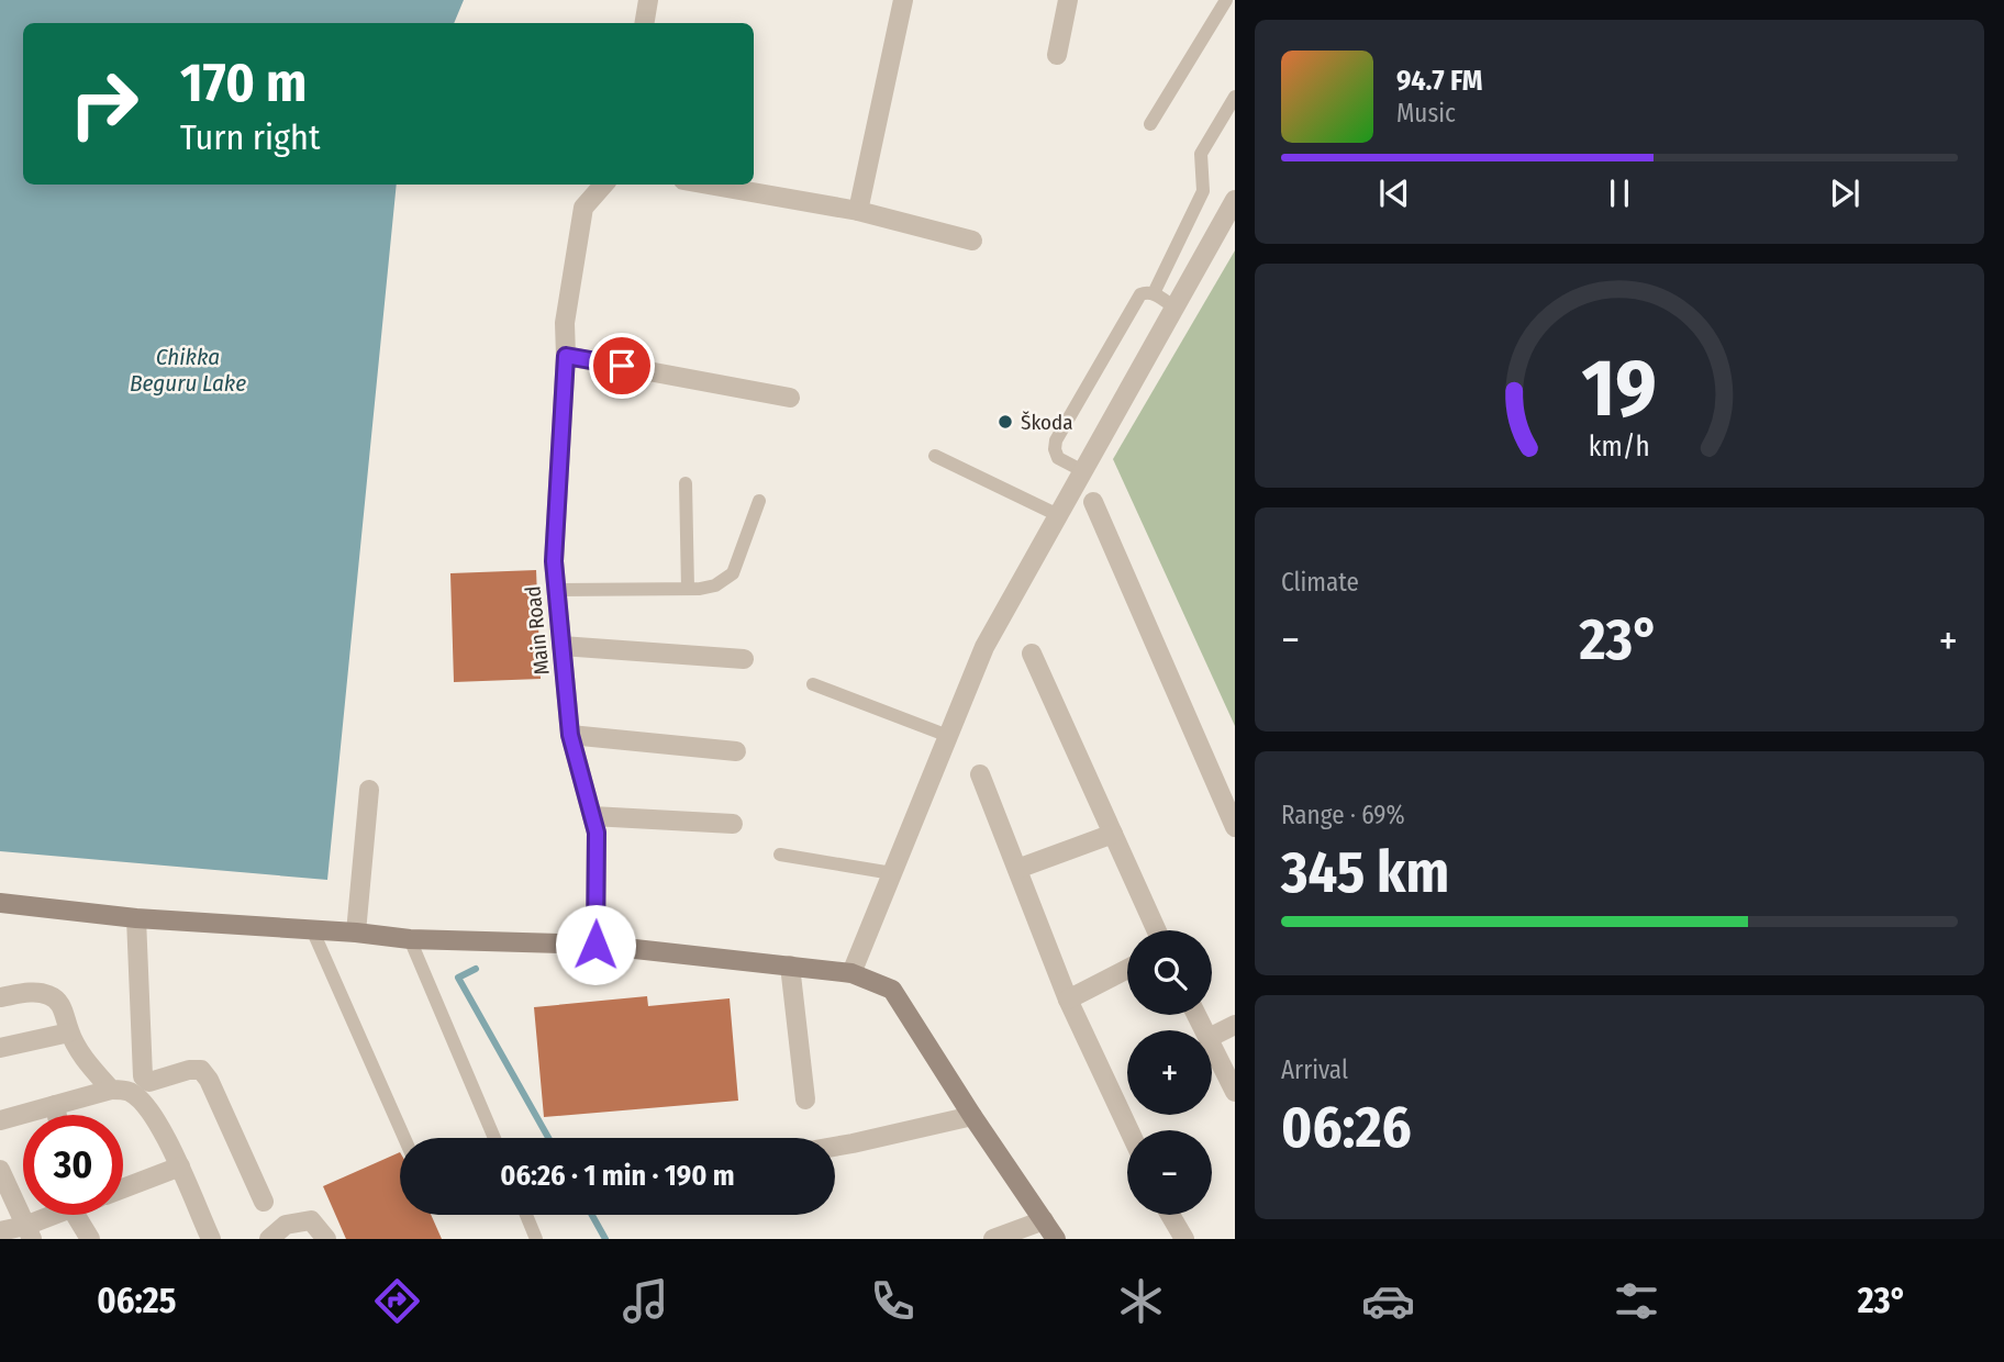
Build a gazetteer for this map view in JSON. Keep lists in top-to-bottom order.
{
  "streets": {
    "street": ["Main Road"]
  },
  "water": ["Chikka Beguru Lake"],
  "places": ["Škoda"],
  "page": {
    "turn": ["170 m", "Turn right"],
    "song": ["94.7 FM", "Music"],
    "tile": [
      "Climate",
      ["Range · 69%", "345 km"],
      ["Arrival", "06:26"]
    ],
    "heat": ["−", "23°", "+"],
    "map_buttons": ["+", "−"],
    "limit": "30",
    "trip": "06:26 · 1 min · 190 m",
    "tabs": ["06:25", "23°"],
    "gauge": ["19", "km/h"]
  }
}
